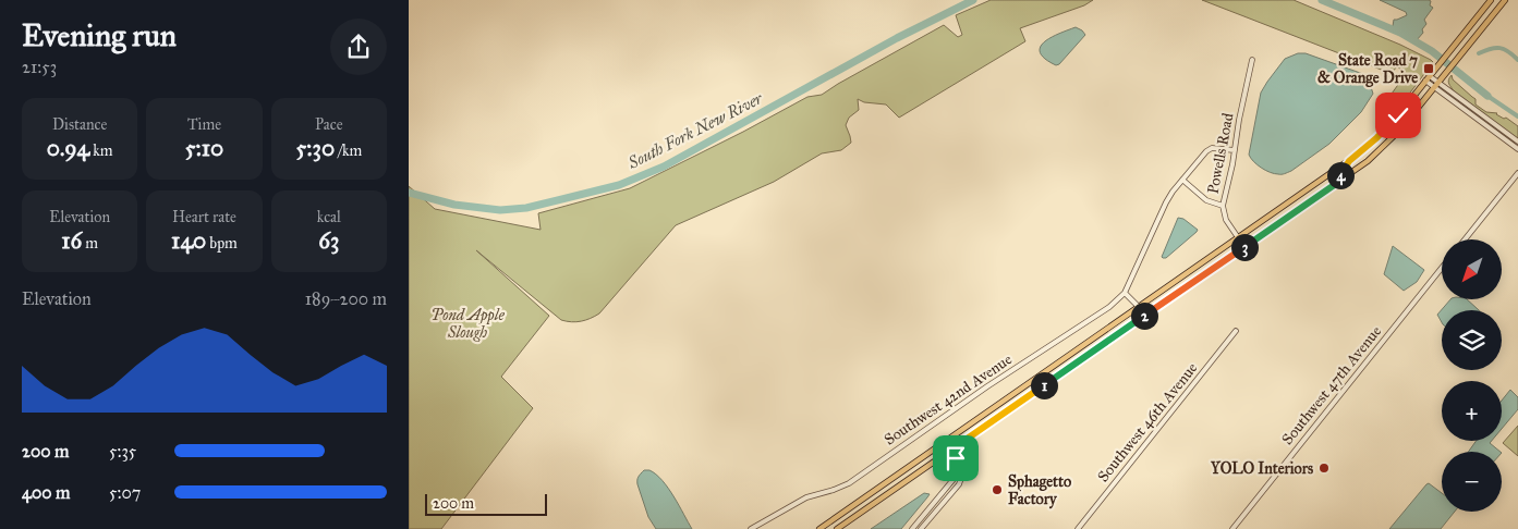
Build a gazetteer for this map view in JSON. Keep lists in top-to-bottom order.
{
  "streets": {
    "street": [
      "Powells Road",
      "Southwest 47th Avenue",
      "Southwest 42nd Avenue",
      "Southwest 46th Avenue"
    ]
  },
  "water": ["South Fork New River"],
  "parks": ["Pond Apple Slough"],
  "places": {
    "transit": ["State Road 7 & Orange Drive"],
    "other": ["YOLO Interiors", "Sphagetto Factory"]
  },
  "scale_bar": "200 m",
  "north": "bottom left",
  "page": {
    "heading": ["Evening run", "21:53"],
    "stats": [
      ["Distance", "0.94 km"],
      ["Time", "5:10"],
      ["Pace", "5:30 /km"],
      ["Elevation", "16 m"],
      ["Heart rate", "140 bpm"],
      ["kcal", "63"]
    ],
    "pins": [
      "4",
      "3",
      "2",
      "1"
    ],
    "map_buttons": ["+", "−"],
    "chart": ["Elevation", "189–200 m"],
    "list": [
      {
        "name": "200 m",
        "note": "5:35"
      },
      {
        "name": "400 m",
        "note": "5:07"
      }
    ],
    "scale": "200 m"
  }
}
